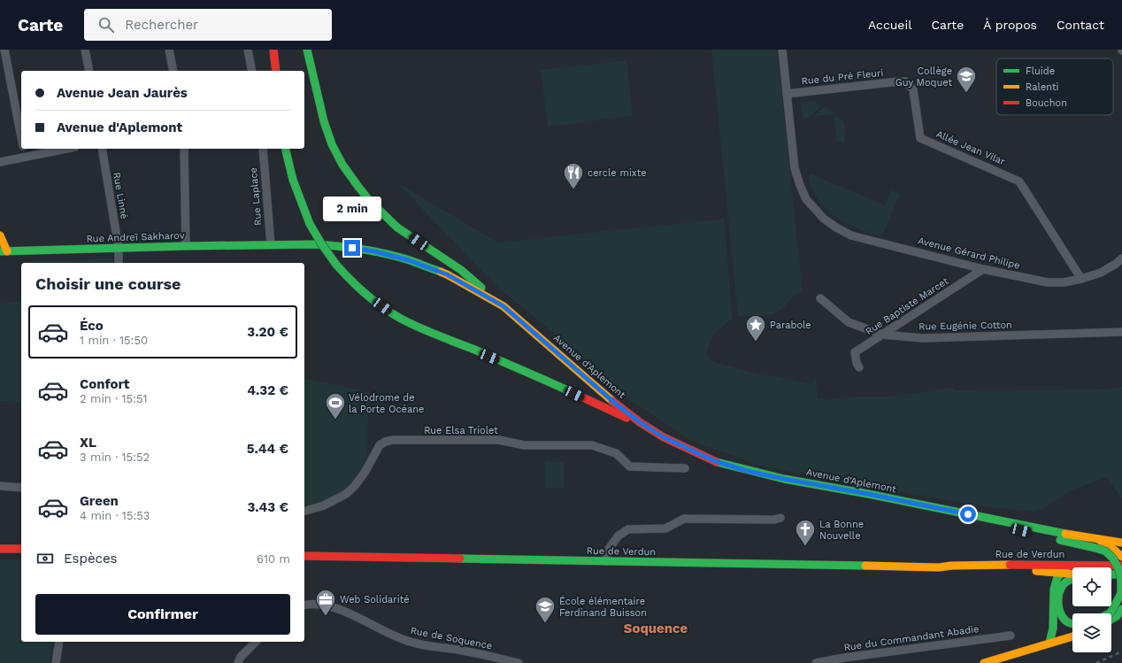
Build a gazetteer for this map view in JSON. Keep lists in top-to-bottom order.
{
  "streets": {
    "street": [
      "Rue du Pré Fleuri",
      "Allée Jean Vilar",
      "Rue Linné",
      "Rue Laplace",
      "Rue Andreï Sakharov",
      "Avenue Gérard Philipe",
      "Rue Baptiste Marcet",
      "Rue Eugénie Cotton",
      "Avenue d'Aplemont",
      "Rue Elsa Triolet",
      "Rue de Verdun",
      "Rue de Soquence",
      "Rue du Commandant Abadie"
    ]
  },
  "crossings": [
    ["Rue du Pré Fleuri", "Allée Jean Vilar"],
    ["Rue du Pré Fleuri", "Avenue Gérard Philipe"],
    ["Allée Jean Vilar", "Avenue Gérard Philipe"],
    ["Rue Linné", "Rue Andreï Sakharov"],
    ["Rue Laplace", "Rue Andreï Sakharov"],
    ["Rue Laplace", "Avenue d'Aplemont"],
    ["Rue Andreï Sakharov", "Avenue d'Aplemont"],
    ["Avenue Gérard Philipe", "Rue Baptiste Marcet"],
    ["Rue Baptiste Marcet", "Rue Eugénie Cotton"]
  ],
  "districts": ["Soquence"],
  "places": {
    "school or university": ["Collège Guy Moquet", "École élémentaire Ferdinand Buisson"],
    "restaurant": ["cercle mixte"],
    "place": ["Parabole"],
    "sports": ["Vélodrome de la Porte Océane"],
    "church": ["La Bonne Nouvelle"],
    "office": ["Web Solidarité"]
  },
  "legend": ["Fluide", "Ralenti", "Bouchon"],
  "page": {
    "header": "Carte",
    "search": "Rechercher",
    "nav": [
      "Accueil",
      "Carte",
      "À propos",
      "Contact"
    ],
    "banner": ["Avenue Jean Jaurès", "Avenue d'Aplemont"],
    "bubble": "2 min",
    "heading": "Choisir une course",
    "list": [
      {
        "name": "Éco",
        "note": "1 min · 15:50",
        "value": "3.20 €"
      },
      {
        "name": "Confort",
        "note": "2 min · 15:51",
        "value": "4.32 €"
      },
      {
        "name": "XL",
        "note": "3 min · 15:52",
        "value": "5.44 €"
      },
      {
        "name": "Green",
        "note": "4 min · 15:53",
        "value": "3.43 €"
      }
    ],
    "pay": ["Espèces", "610 m"],
    "buttons": "Confirmer"
  }
}
